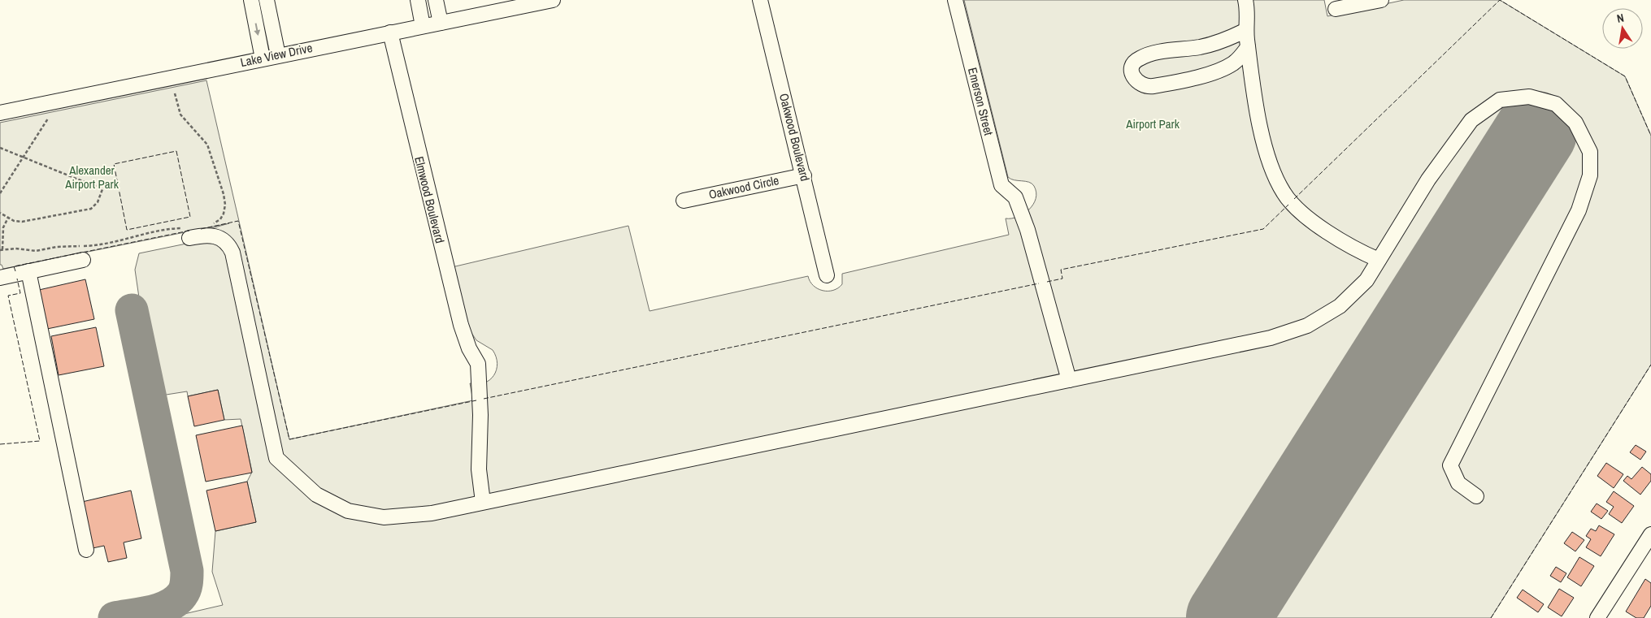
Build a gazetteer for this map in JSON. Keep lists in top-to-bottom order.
{
  "streets": {
    "street": [
      "Lake View Drive",
      "Emerson Street",
      "Oakwood Boulevard",
      "Oakwood Circle",
      "Elmwood Boulevard"
    ]
  },
  "crossings": [
    ["Lake View Drive", "Elmwood Boulevard"],
    ["Oakwood Boulevard", "Oakwood Circle"]
  ],
  "parks": ["Airport Park", "Alexander Airport Park"],
  "north": "top"
}
